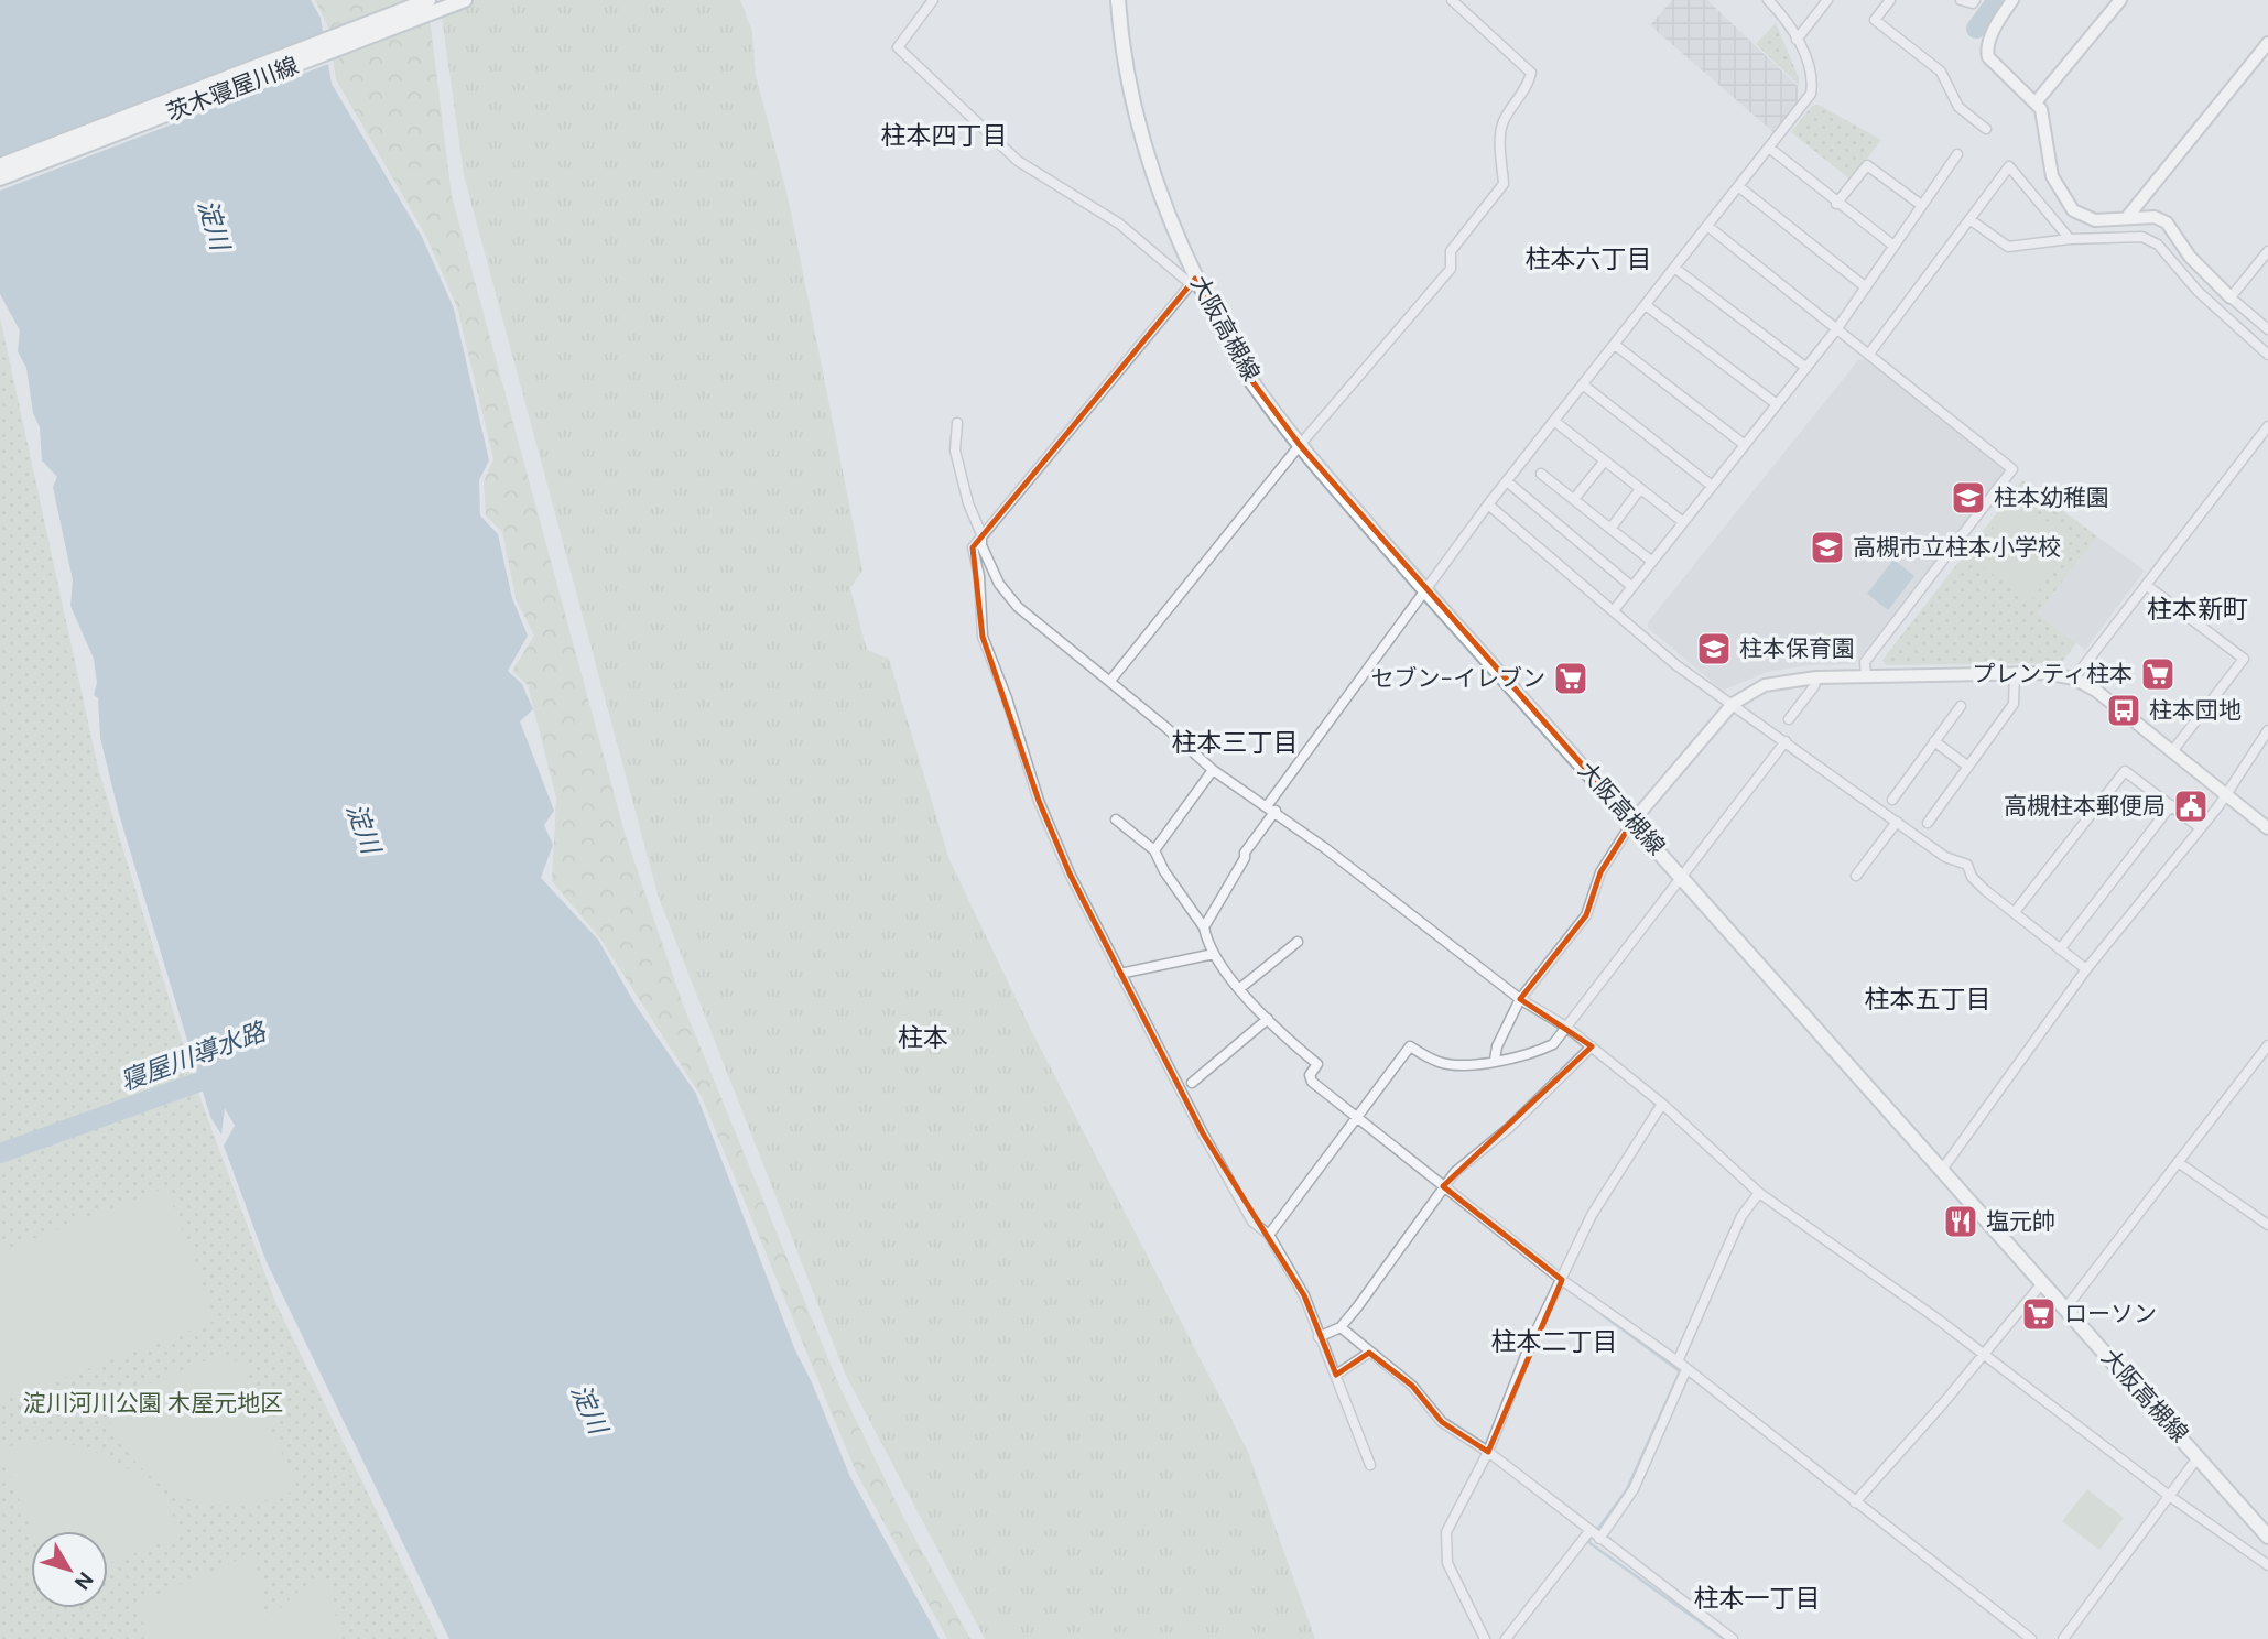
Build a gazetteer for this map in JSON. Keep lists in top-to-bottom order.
{
  "streets": {
    "main road": ["茨木寝屋川線", "大阪高槻線"]
  },
  "districts": [
    "柱本四丁目",
    "柱本六丁目",
    "柱本新町",
    "柱本三丁目",
    "柱本五丁目",
    "柱本",
    "柱本二丁目",
    "柱本一丁目"
  ],
  "water": ["淀川", "寝屋川導水路"],
  "parks": ["淀川河川公園 木屋元地区"],
  "places": {
    "school or university": ["柱本幼稚園", "高槻市立柱本小学校", "柱本保育園"],
    "supermarket": ["プレンティ柱本", "セブン-イレブン", "ローソン"],
    "bus stop": ["柱本団地"],
    "public building": ["高槻柱本郵便局"],
    "restaurant": ["塩元帥"]
  },
  "north": "bottom right"
}
